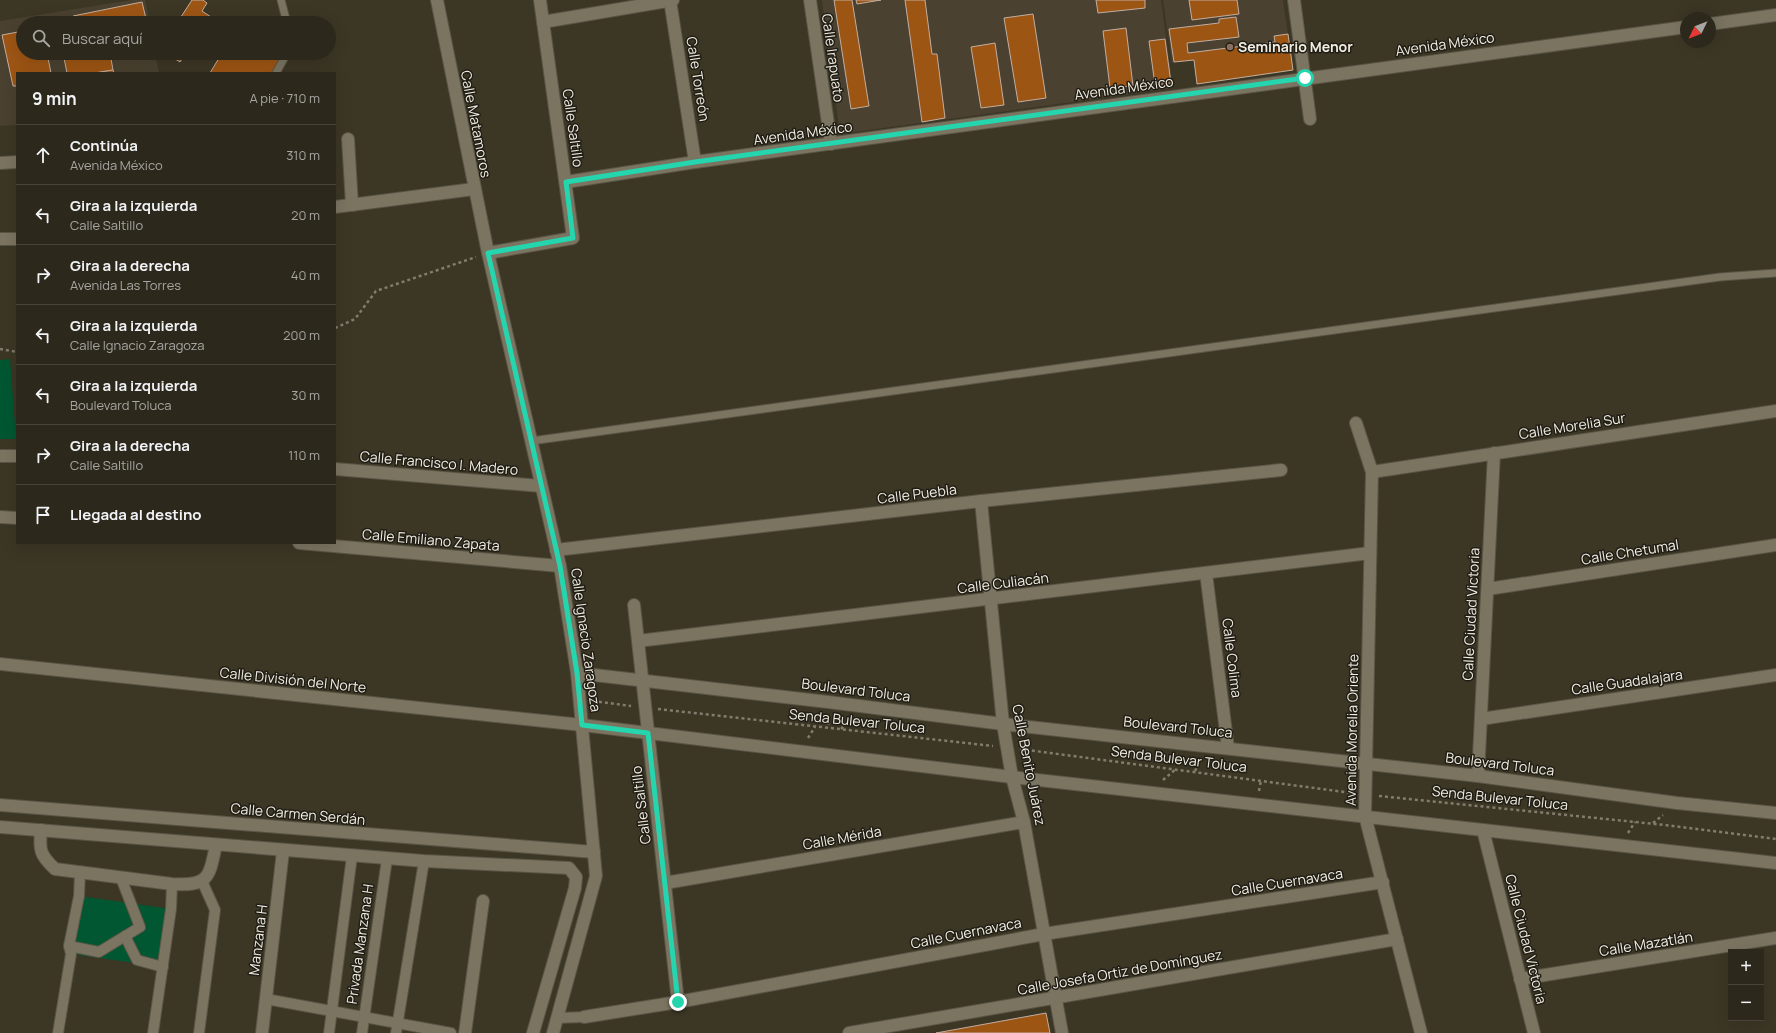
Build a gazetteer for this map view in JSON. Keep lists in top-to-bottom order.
{
  "streets": {
    "street": [
      "Avenida México",
      "Calle Irapuato",
      "Calle Torreón",
      "Calle Matamoros",
      "Calle Saltillo",
      "Calle Morelia Sur",
      "Calle Francisco I. Madero",
      "Calle Puebla",
      "Calle Emiliano Zapata",
      "Calle Chetumal",
      "Calle Culiacán",
      "Calle Ciudad Victoria",
      "Calle Ignacio Zaragoza",
      "Calle Colima",
      "Calle División del Norte",
      "Calle Guadalajara",
      "Boulevard Toluca",
      "Avenida Morelia Oriente",
      "Calle Benito Juárez",
      "Calle Carmen Serdán",
      "Calle Mérida",
      "Calle Cuernavaca",
      "Manzana H",
      "Privada Manzana H",
      "Calle Mazatlán",
      "Calle Josefa Ortiz de Domínguez"
    ],
    "path": ["Senda Bulevar Toluca"]
  },
  "crossings": [
    ["Avenida México", "Calle Irapuato"],
    ["Avenida México", "Calle Torreón"],
    ["Avenida México", "Calle Saltillo"],
    ["Calle Matamoros", "Calle Saltillo"],
    ["Calle Matamoros", "Calle Ignacio Zaragoza"],
    ["Calle Saltillo", "Calle Culiacán"],
    ["Calle Saltillo", "Calle Ignacio Zaragoza"],
    ["Calle Saltillo", "Boulevard Toluca"],
    ["Calle Saltillo", "Senda Bulevar Toluca"],
    ["Calle Saltillo", "Calle Mérida"],
    ["Calle Saltillo", "Calle Cuernavaca"],
    ["Calle Morelia Sur", "Calle Ciudad Victoria"],
    ["Calle Morelia Sur", "Avenida Morelia Oriente"],
    ["Calle Francisco I. Madero", "Calle Ignacio Zaragoza"],
    ["Calle Puebla", "Calle Ignacio Zaragoza"],
    ["Calle Puebla", "Calle Benito Juárez"],
    ["Calle Emiliano Zapata", "Calle Ignacio Zaragoza"],
    ["Calle Chetumal", "Calle Ciudad Victoria"],
    ["Calle Culiacán", "Calle Colima"],
    ["Calle Culiacán", "Avenida Morelia Oriente"],
    ["Calle Culiacán", "Calle Benito Juárez"],
    ["Calle Ciudad Victoria", "Calle Guadalajara"],
    ["Calle Ciudad Victoria", "Boulevard Toluca"],
    ["Calle Ciudad Victoria", "Calle Mazatlán"],
    ["Calle Ignacio Zaragoza", "Calle División del Norte"],
    ["Calle Ignacio Zaragoza", "Boulevard Toluca"],
    ["Calle Ignacio Zaragoza", "Senda Bulevar Toluca"],
    ["Calle Ignacio Zaragoza", "Calle Carmen Serdán"],
    ["Calle Ignacio Zaragoza", "Calle Cuernavaca"],
    ["Calle Colima", "Boulevard Toluca"],
    ["Boulevard Toluca", "Avenida Morelia Oriente"],
    ["Boulevard Toluca", "Calle Benito Juárez"],
    ["Senda Bulevar Toluca", "Avenida Morelia Oriente"],
    ["Senda Bulevar Toluca", "Calle Benito Juárez"],
    ["Avenida Morelia Oriente", "Calle Cuernavaca"],
    ["Avenida Morelia Oriente", "Calle Josefa Ortiz de Domínguez"],
    ["Calle Benito Juárez", "Calle Mérida"],
    ["Calle Benito Juárez", "Calle Cuernavaca"],
    ["Calle Benito Juárez", "Calle Josefa Ortiz de Domínguez"]
  ],
  "places": ["Seminario Menor"],
  "north": "bottom left",
  "page": {
    "search": "Buscar aquí",
    "heading": ["9 min", "A pie · 710 m"],
    "list": [
      ["Continúa", "Avenida México", "310 m"],
      ["Gira a la izquierda", "Calle Saltillo", "20 m"],
      ["Gira a la derecha", "Avenida Las Torres", "40 m"],
      ["Gira a la izquierda", "Calle Ignacio Zaragoza", "200 m"],
      ["Gira a la izquierda", "Boulevard Toluca", "30 m"],
      ["Gira a la derecha", "Calle Saltillo", "110 m"],
      "Llegada al destino"
    ],
    "map_buttons": ["+", "−"]
  }
}
